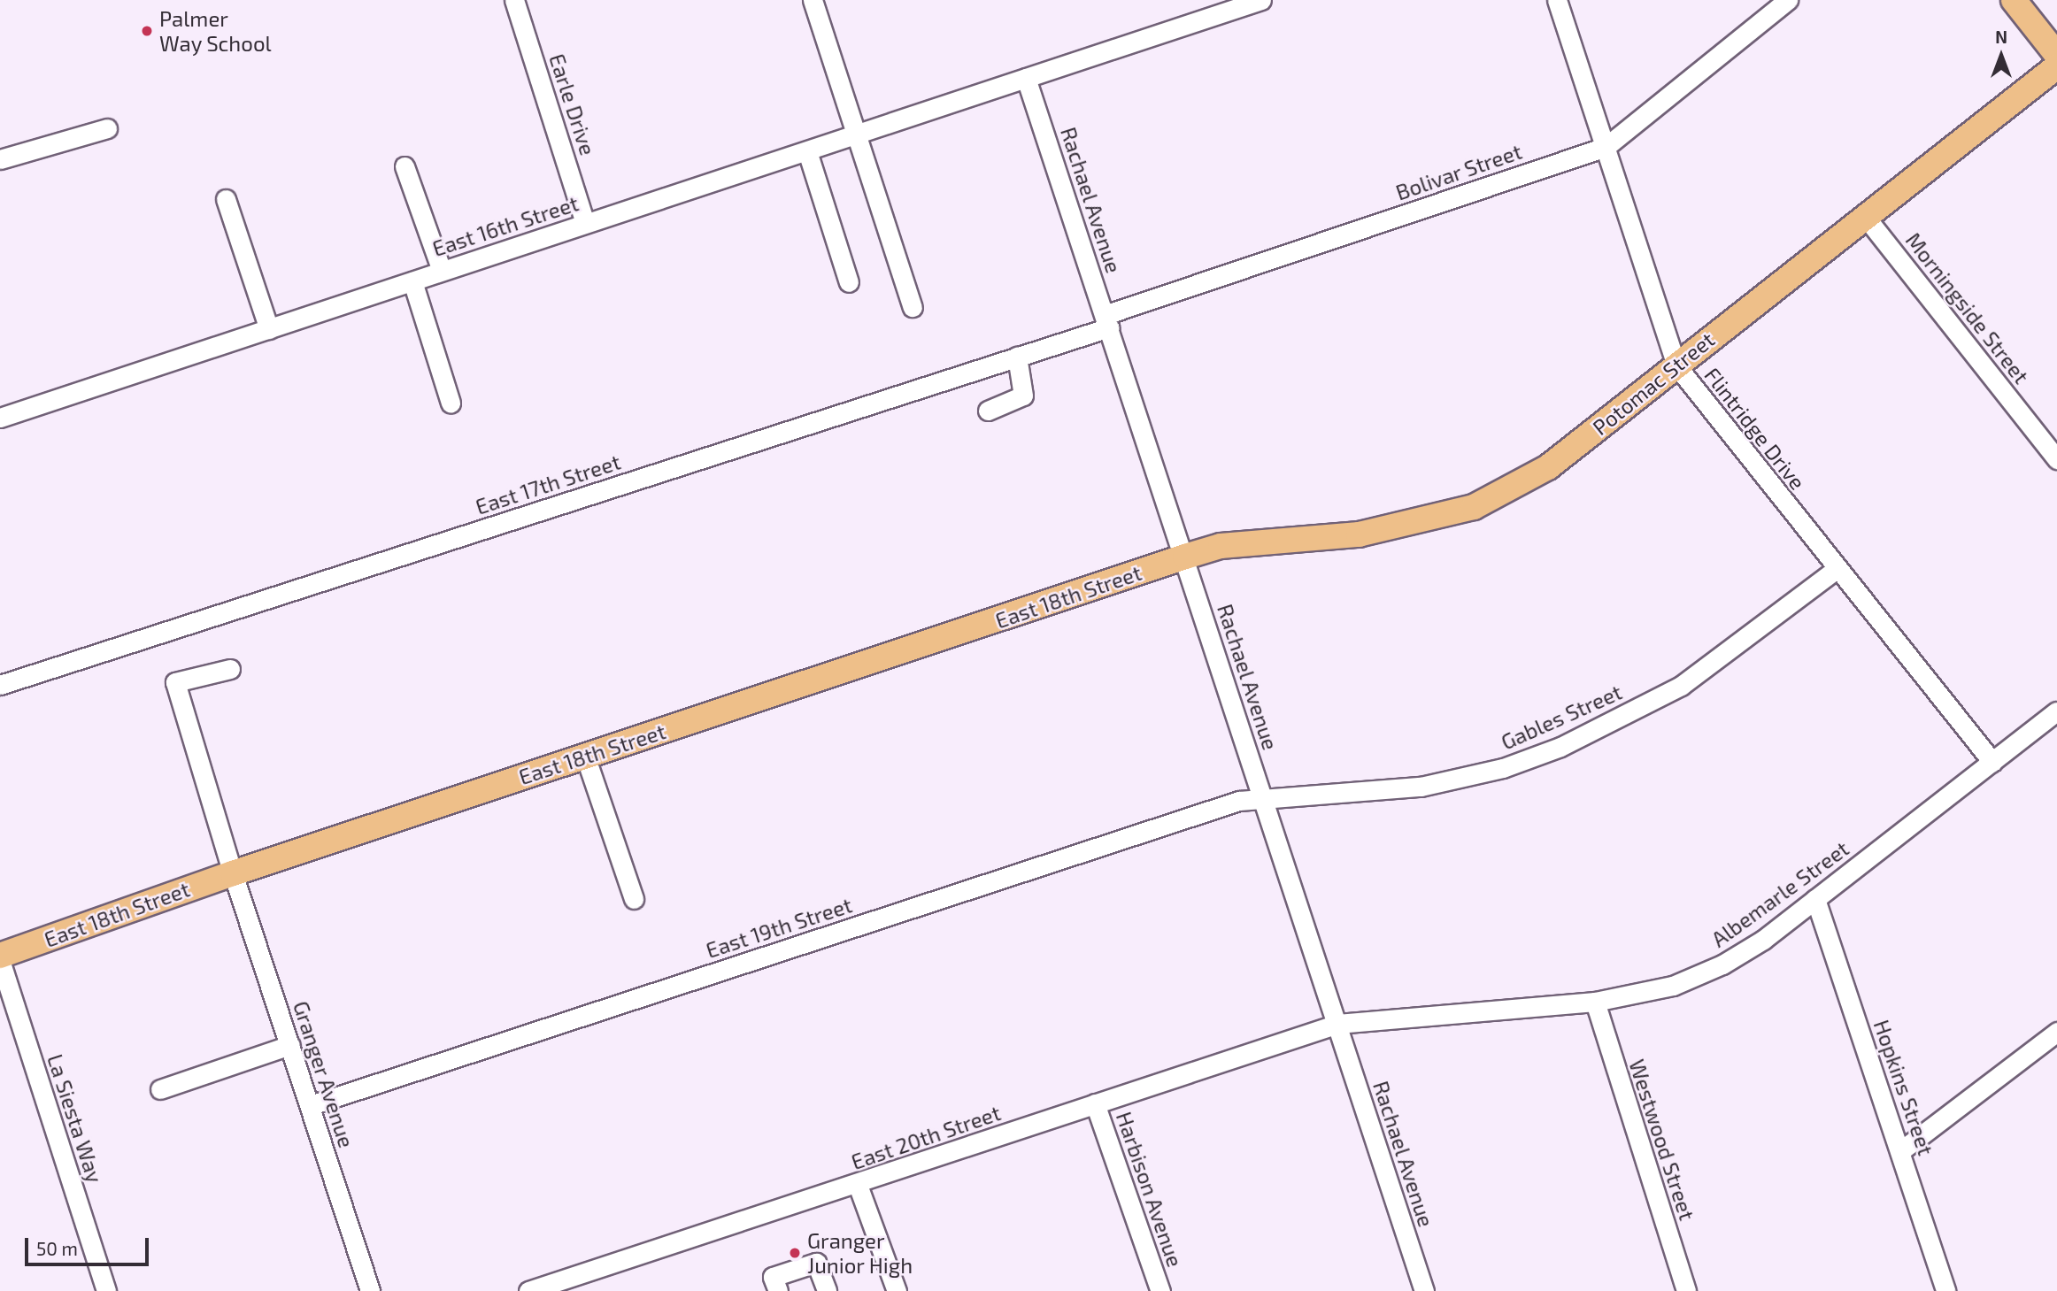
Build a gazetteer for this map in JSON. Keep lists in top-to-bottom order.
{
  "streets": {
    "main road": ["Potomac Street", "East 18th Street"],
    "street": [
      "Earle Drive",
      "Bolivar Street",
      "Rachael Avenue",
      "East 16th Street",
      "Morningside Street",
      "Flintridge Drive",
      "East 17th Street",
      "Gables Street",
      "Albemarle Street",
      "East 19th Street",
      "Granger Avenue",
      "Hopkins Street",
      "La Siesta Way",
      "East 20th Street",
      "Westwood Street",
      "Harbison Avenue"
    ]
  },
  "crossings": [
    ["Earle Drive", "East 16th Street"],
    ["Bolivar Street", "Rachael Avenue"],
    ["Bolivar Street", "Flintridge Drive"],
    ["Bolivar Street", "East 17th Street"],
    ["Rachael Avenue", "East 16th Street"],
    ["Rachael Avenue", "Potomac Street"],
    ["Rachael Avenue", "East 17th Street"],
    ["Rachael Avenue", "East 18th Street"],
    ["Rachael Avenue", "Gables Street"],
    ["Rachael Avenue", "Albemarle Street"],
    ["Rachael Avenue", "East 19th Street"],
    ["Rachael Avenue", "East 20th Street"],
    ["Morningside Street", "Potomac Street"],
    ["Potomac Street", "Flintridge Drive"],
    ["Potomac Street", "East 18th Street"],
    ["Flintridge Drive", "Gables Street"],
    ["Flintridge Drive", "Albemarle Street"],
    ["East 18th Street", "Granger Avenue"],
    ["East 18th Street", "La Siesta Way"],
    ["Gables Street", "East 19th Street"],
    ["Albemarle Street", "Hopkins Street"],
    ["Albemarle Street", "East 20th Street"],
    ["Albemarle Street", "Westwood Street"],
    ["East 19th Street", "Granger Avenue"],
    ["East 20th Street", "Harbison Avenue"]
  ],
  "places": ["Palmer Way School", "Granger Junior High"],
  "scale_bar": "50 m",
  "north": "top"
}
